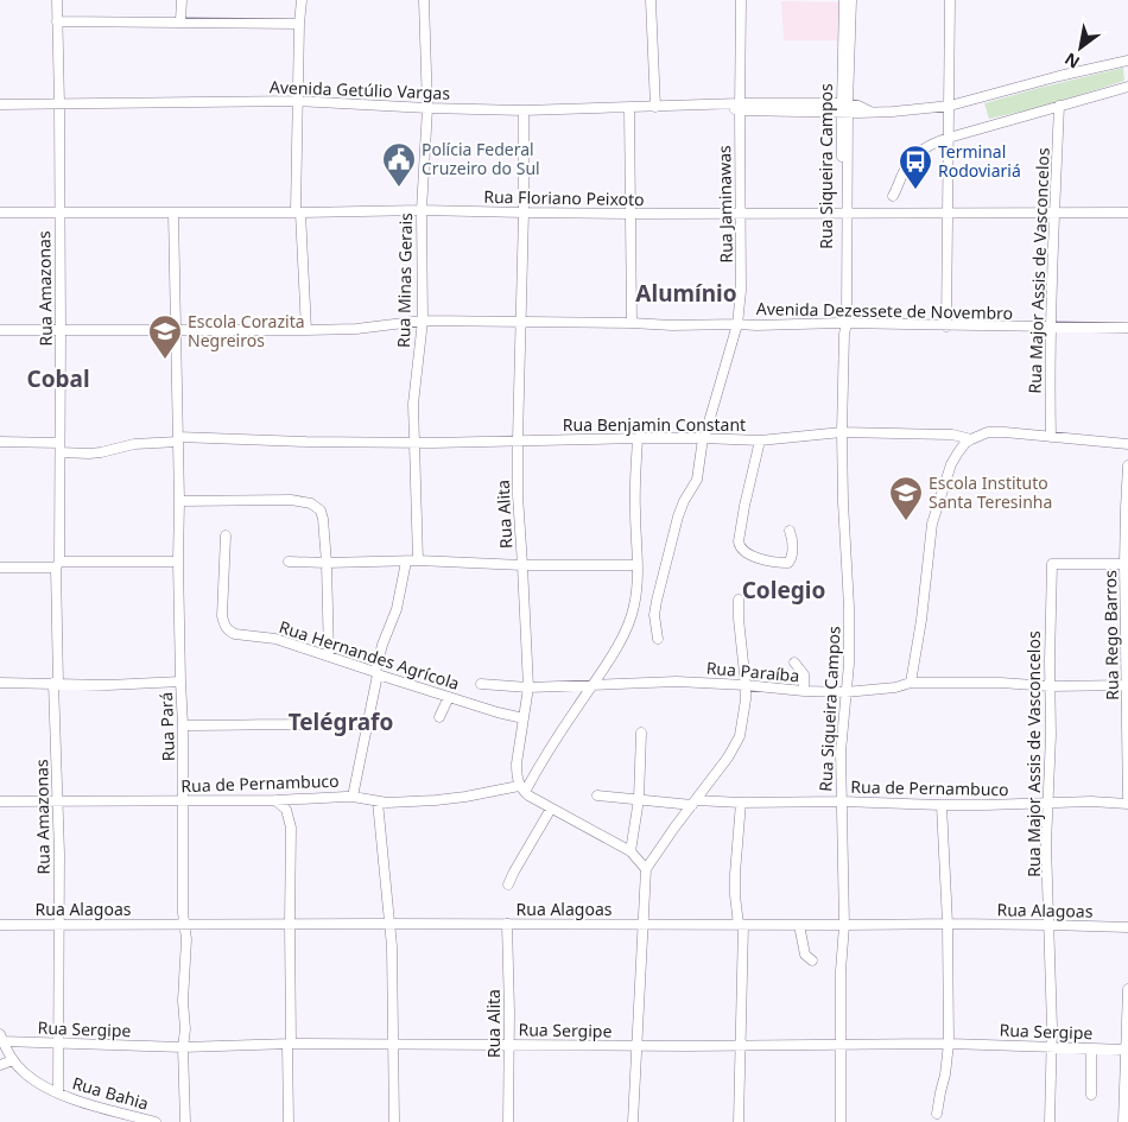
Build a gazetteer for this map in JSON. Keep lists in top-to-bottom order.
{
  "streets": {
    "street": [
      "Avenida Getúlio Vargas",
      "Rua Siqueira Campos",
      "Rua Floriano Peixoto",
      "Rua Jaminawas",
      "Rua Major Assis de Vasconcelos",
      "Rua Minas Gerais",
      "Rua Amazonas",
      "Avenida Dezessete de Novembro",
      "Rua Benjamin Constant",
      "Rua Alita",
      "Rua Rego Barros",
      "Rua Hernandes Agrícola",
      "Rua Paraíba",
      "Rua Pará",
      "Rua de Pernambuco",
      "Rua Alagoas",
      "Rua Sergipe",
      "Rua Bahia"
    ]
  },
  "crossings": [
    ["Avenida Getúlio Vargas", "Rua Siqueira Campos"],
    ["Avenida Getúlio Vargas", "Rua Jaminawas"],
    ["Avenida Getúlio Vargas", "Rua Minas Gerais"],
    ["Avenida Getúlio Vargas", "Rua Amazonas"],
    ["Avenida Getúlio Vargas", "Rua Alita"],
    ["Rua Siqueira Campos", "Rua Floriano Peixoto"],
    ["Rua Siqueira Campos", "Avenida Dezessete de Novembro"],
    ["Rua Siqueira Campos", "Rua Benjamin Constant"],
    ["Rua Siqueira Campos", "Rua Paraíba"],
    ["Rua Siqueira Campos", "Rua de Pernambuco"],
    ["Rua Siqueira Campos", "Rua Alagoas"],
    ["Rua Siqueira Campos", "Rua Sergipe"],
    ["Rua Floriano Peixoto", "Rua Jaminawas"],
    ["Rua Floriano Peixoto", "Rua Major Assis de Vasconcelos"],
    ["Rua Floriano Peixoto", "Rua Minas Gerais"],
    ["Rua Floriano Peixoto", "Rua Amazonas"],
    ["Rua Floriano Peixoto", "Rua Alita"],
    ["Rua Floriano Peixoto", "Rua Pará"],
    ["Rua Jaminawas", "Avenida Dezessete de Novembro"],
    ["Rua Jaminawas", "Rua Benjamin Constant"],
    ["Rua Major Assis de Vasconcelos", "Avenida Dezessete de Novembro"],
    ["Rua Major Assis de Vasconcelos", "Rua Benjamin Constant"],
    ["Rua Major Assis de Vasconcelos", "Rua Rego Barros"],
    ["Rua Major Assis de Vasconcelos", "Rua Paraíba"],
    ["Rua Major Assis de Vasconcelos", "Rua de Pernambuco"],
    ["Rua Major Assis de Vasconcelos", "Rua Alagoas"],
    ["Rua Major Assis de Vasconcelos", "Rua Sergipe"],
    ["Rua Minas Gerais", "Avenida Dezessete de Novembro"],
    ["Rua Minas Gerais", "Rua Benjamin Constant"],
    ["Rua Amazonas", "Avenida Dezessete de Novembro"],
    ["Rua Amazonas", "Rua Benjamin Constant"],
    ["Rua Amazonas", "Rua de Pernambuco"],
    ["Rua Amazonas", "Rua Alagoas"],
    ["Rua Amazonas", "Rua Sergipe"],
    ["Rua Amazonas", "Rua Bahia"],
    ["Avenida Dezessete de Novembro", "Rua Alita"],
    ["Avenida Dezessete de Novembro", "Rua Pará"],
    ["Rua Benjamin Constant", "Rua Alita"],
    ["Rua Benjamin Constant", "Rua Pará"],
    ["Rua Alita", "Rua Hernandes Agrícola"],
    ["Rua Alita", "Rua Paraíba"],
    ["Rua Alita", "Rua de Pernambuco"],
    ["Rua Alita", "Rua Alagoas"],
    ["Rua Alita", "Rua Sergipe"],
    ["Rua Rego Barros", "Rua Paraíba"],
    ["Rua Rego Barros", "Rua de Pernambuco"],
    ["Rua Pará", "Rua de Pernambuco"],
    ["Rua Pará", "Rua Alagoas"],
    ["Rua Pará", "Rua Sergipe"],
    ["Rua Sergipe", "Rua Bahia"]
  ],
  "districts": [
    "Alumínio",
    "Cobal",
    "Colegio",
    "Telégrafo"
  ],
  "places": {
    "public building": ["Polícia Federal Cruzeiro do Sul"],
    "bus stop": ["Terminal Rodoviariá"],
    "school or university": ["Escola Corazita Negreiros", "Escola Instituto Santa Teresinha"]
  },
  "north": "bottom left"
}
